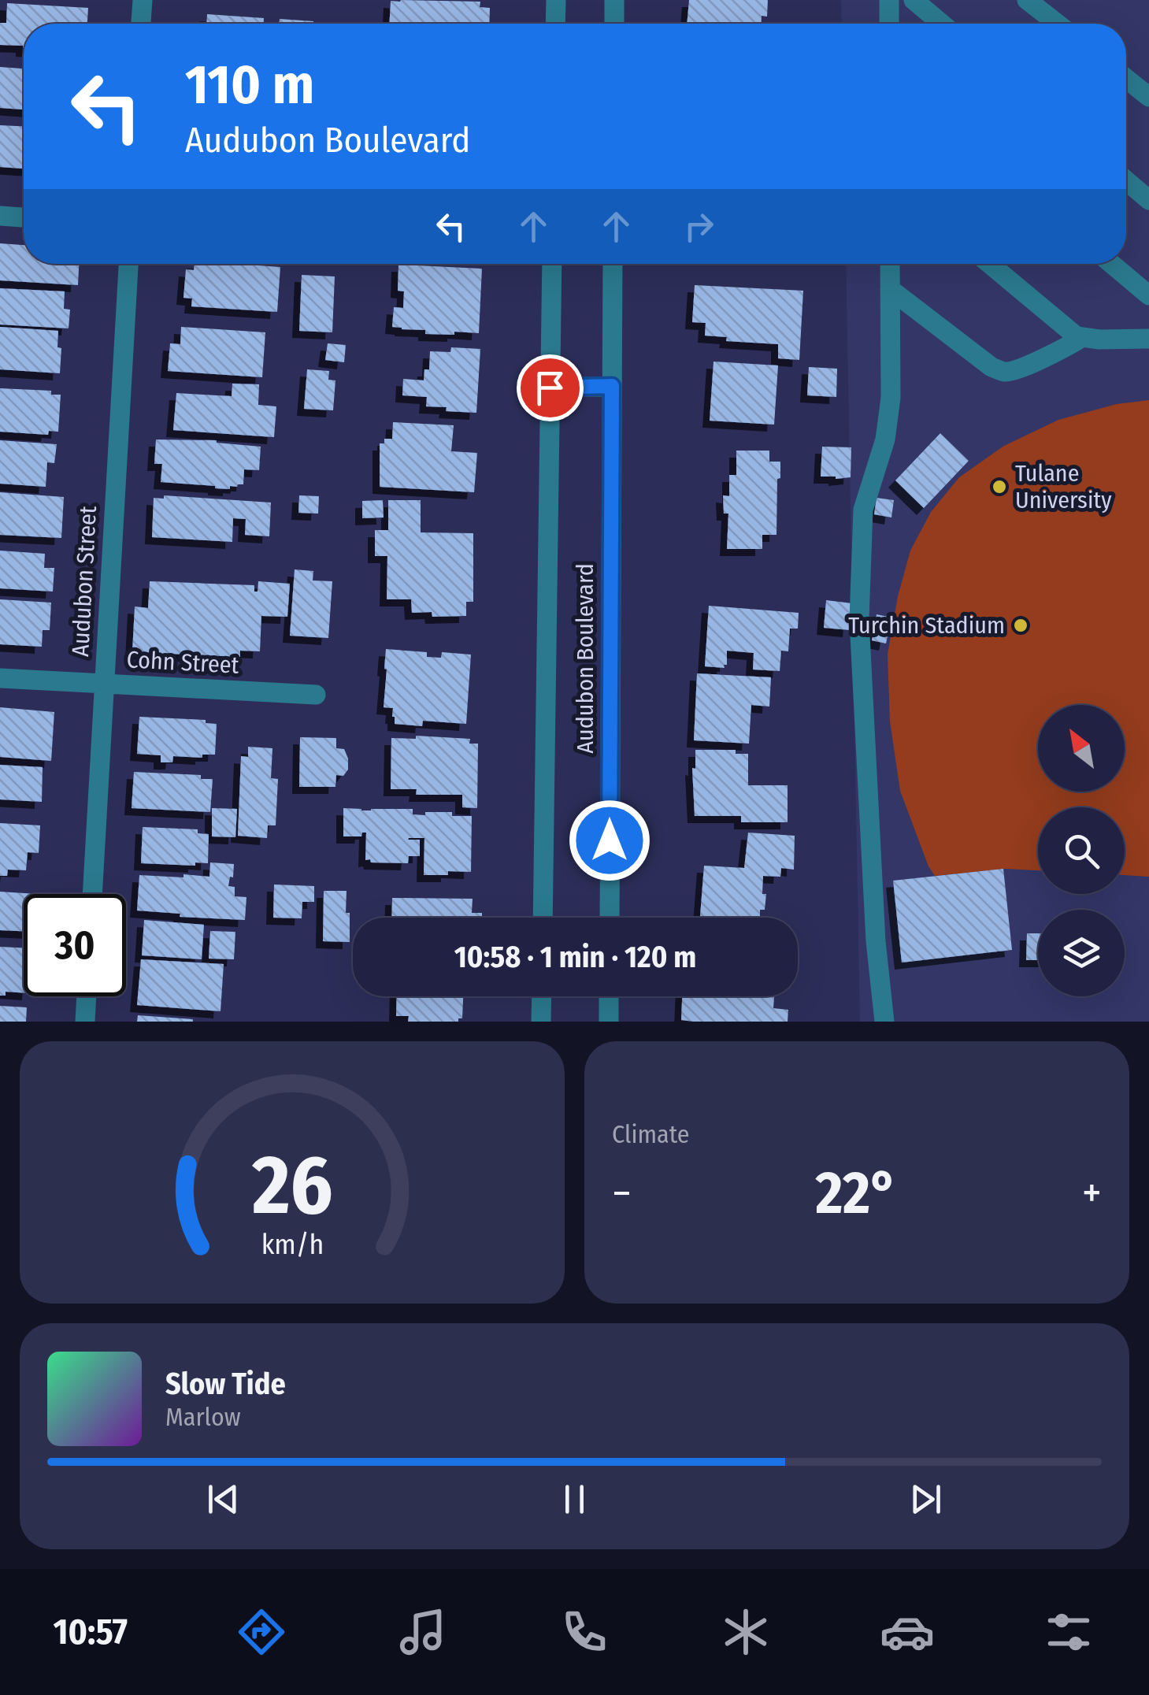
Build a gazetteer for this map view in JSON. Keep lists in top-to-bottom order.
{
  "streets": {
    "street": ["Audubon Street", "Audubon Boulevard", "Cohn Street"]
  },
  "crossings": [
    ["Audubon Street", "Cohn Street"]
  ],
  "places": ["Tulane University", "Turchin Stadium"],
  "north": "top left",
  "page": {
    "turn": ["110 m", "Audubon Boulevard"],
    "limit": "30",
    "trip": "10:58 · 1 min · 120 m",
    "tile": "Climate",
    "heat": ["−", "22°", "+"],
    "song": ["Slow Tide", "Marlow"],
    "tabs": "10:57",
    "gauge": ["26", "km/h"]
  }
}
